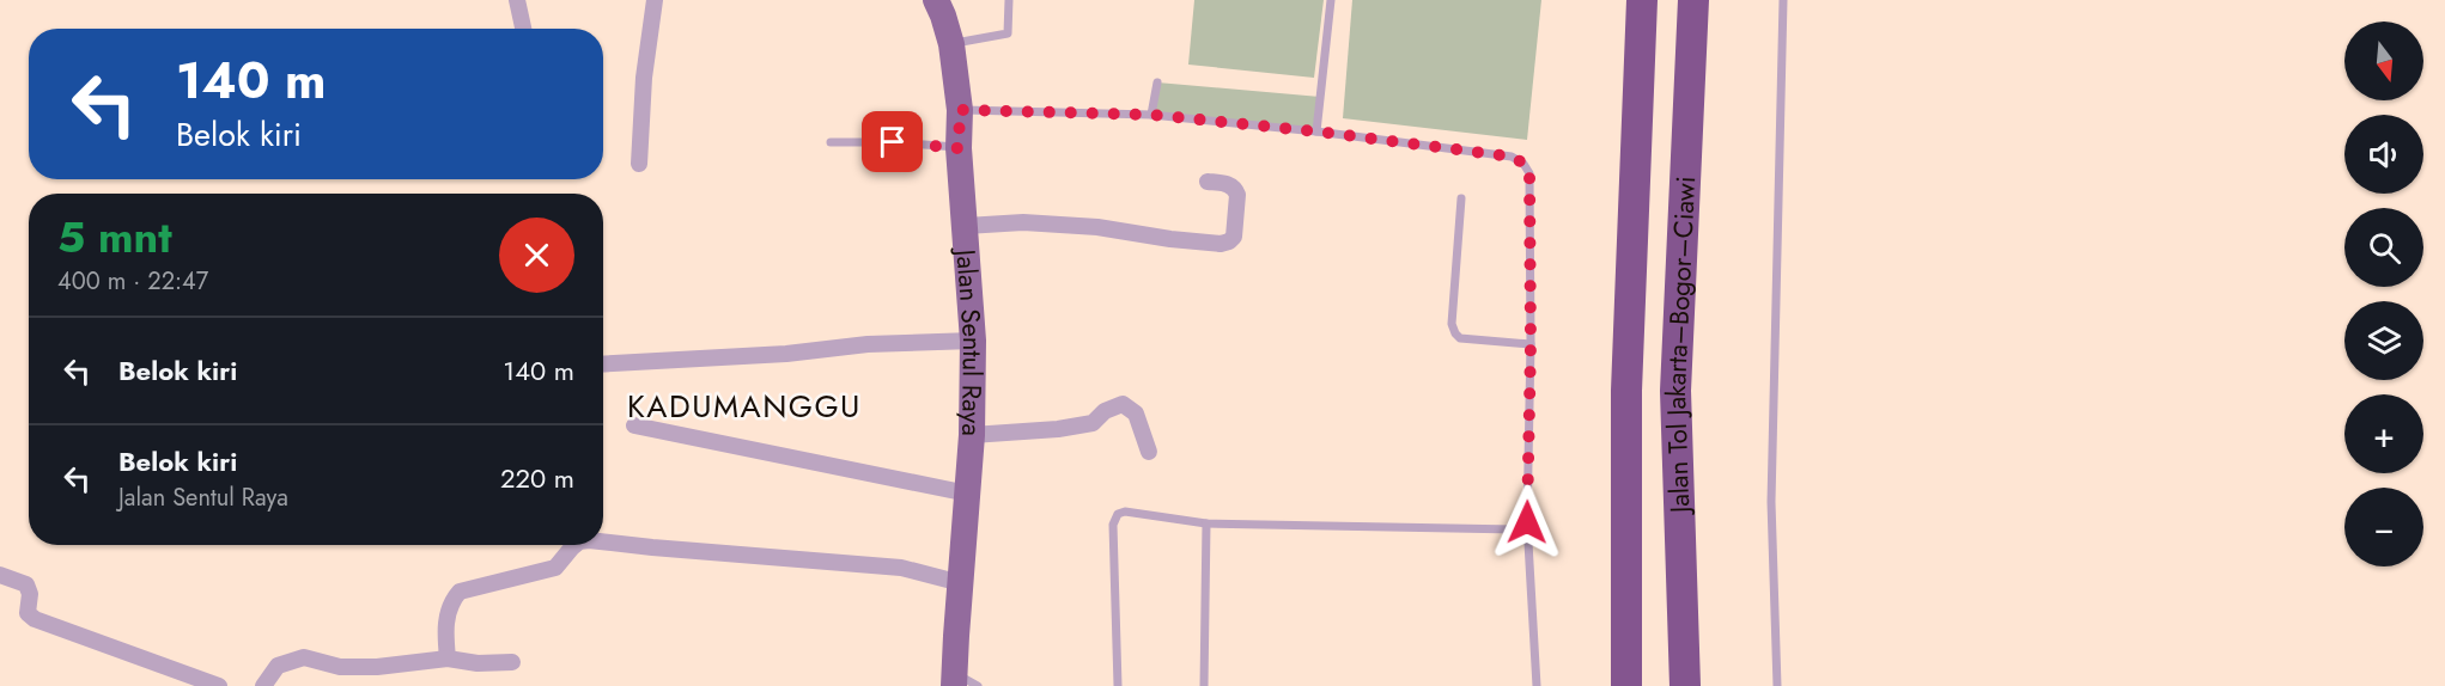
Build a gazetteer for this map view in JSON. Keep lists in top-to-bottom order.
{
  "streets": {
    "highway": ["Jalan Tol Jakarta–Bogor–Ciawi"],
    "main road": ["Jalan Sentul Raya"]
  },
  "districts": ["KADUMANGGU"],
  "north": "bottom",
  "page": {
    "map_buttons": ["+", "−"],
    "turn": ["140 m", "Belok kiri"],
    "heading": ["5 mnt", "400 m · 22:47"],
    "list": [
      {
        "name": "Belok kiri",
        "value": "140 m"
      },
      {
        "name": "Belok kiri",
        "note": "Jalan Sentul Raya",
        "value": "220 m"
      }
    ]
  }
}
